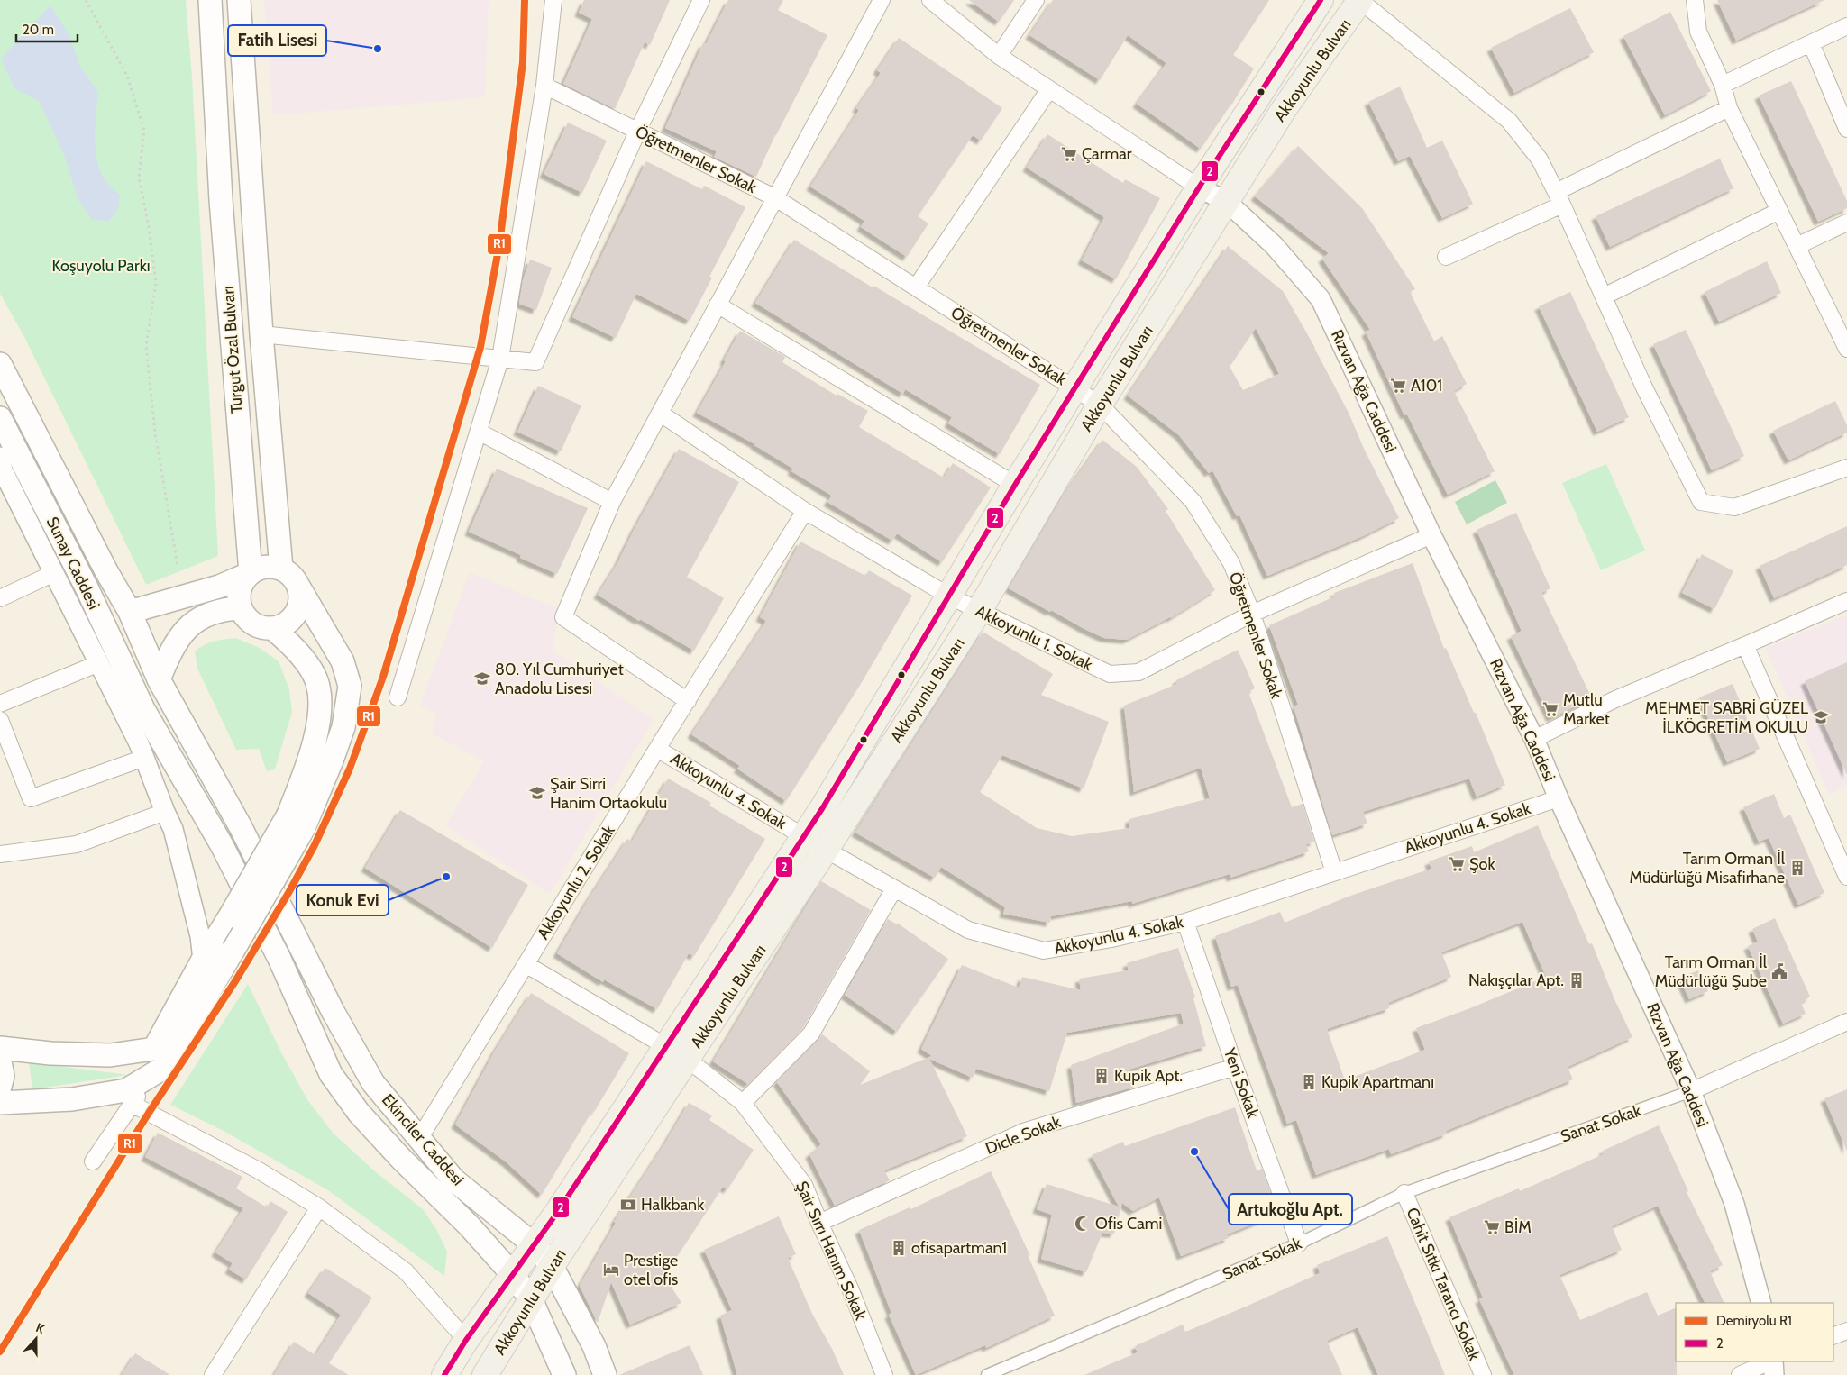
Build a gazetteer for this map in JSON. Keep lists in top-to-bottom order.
{
  "streets": {
    "main road": [
      "Akkoyunlu Bulvarı",
      "Turgut Özal Bulvarı",
      "Sunay Caddesi",
      "Ekinciler Caddesi"
    ],
    "street": [
      "Öğretmenler Sokak",
      "Rızvan Ağa Caddesi",
      "Akkoyunlu 1. Sokak",
      "Akkoyunlu 4. Sokak",
      "Akkoyunlu 2. Sokak",
      "Yeni Sokak",
      "Sanat Sokak",
      "Dicle Sokak",
      "Şair Sırrı Hanım Sokak",
      "Cahit Sıtkı Tarancı Sokak"
    ]
  },
  "crossings": [
    ["Akkoyunlu Bulvarı", "Öğretmenler Sokak"],
    ["Akkoyunlu Bulvarı", "Rızvan Ağa Caddesi"],
    ["Akkoyunlu Bulvarı", "Akkoyunlu 1. Sokak"],
    ["Akkoyunlu Bulvarı", "Akkoyunlu 4. Sokak"],
    ["Akkoyunlu Bulvarı", "Ekinciler Caddesi"],
    ["Akkoyunlu Bulvarı", "Şair Sırrı Hanım Sokak"],
    ["Öğretmenler Sokak", "Akkoyunlu 1. Sokak"],
    ["Öğretmenler Sokak", "Akkoyunlu 4. Sokak"],
    ["Rızvan Ağa Caddesi", "Akkoyunlu 1. Sokak"],
    ["Rızvan Ağa Caddesi", "Akkoyunlu 4. Sokak"],
    ["Rızvan Ağa Caddesi", "Sanat Sokak"],
    ["Sunay Caddesi", "Ekinciler Caddesi"],
    ["Akkoyunlu 1. Sokak", "Akkoyunlu 2. Sokak"],
    ["Akkoyunlu 4. Sokak", "Akkoyunlu 2. Sokak"],
    ["Akkoyunlu 4. Sokak", "Yeni Sokak"],
    ["Akkoyunlu 2. Sokak", "Ekinciler Caddesi"],
    ["Akkoyunlu 2. Sokak", "Şair Sırrı Hanım Sokak"],
    ["Yeni Sokak", "Sanat Sokak"],
    ["Yeni Sokak", "Dicle Sokak"],
    ["Sanat Sokak", "Cahit Sıtkı Tarancı Sokak"],
    ["Dicle Sokak", "Şair Sırrı Hanım Sokak"]
  ],
  "parks": ["Koşuyolu Parkı"],
  "places": {
    "other": ["Fatih Lisesi", "Konuk Evi", "Artukoğlu Apt."],
    "supermarket": [
      "Çarmar",
      "A101",
      "Mutlu Market",
      "Şok",
      "BİM"
    ],
    "school or university": ["80. Yıl Cumhuriyet Anadolu Lisesi", "MEHMET SABRİ GÜZEL İLKÖGRETİM OKULU", "Şair Sirri Hanim Ortaokulu"],
    "building": [
      "Tarım Orman İl Müdürlüğü Misafirhane",
      "Nakışçılar Apt.",
      "Kupik Apt.",
      "Kupik Apartmanı",
      "ofisapartman1"
    ],
    "public building": ["Tarım Orman İl Müdürlüğü Şube"],
    "bank": ["Halkbank"],
    "mosque": ["Ofis Cami"],
    "hotel": ["Prestige otel ofis"]
  },
  "lines": ["rail line R1", "transit line 2"],
  "legend": ["Demiryolu R1", "2"],
  "scale_bar": "20 m",
  "north": "top"
}
